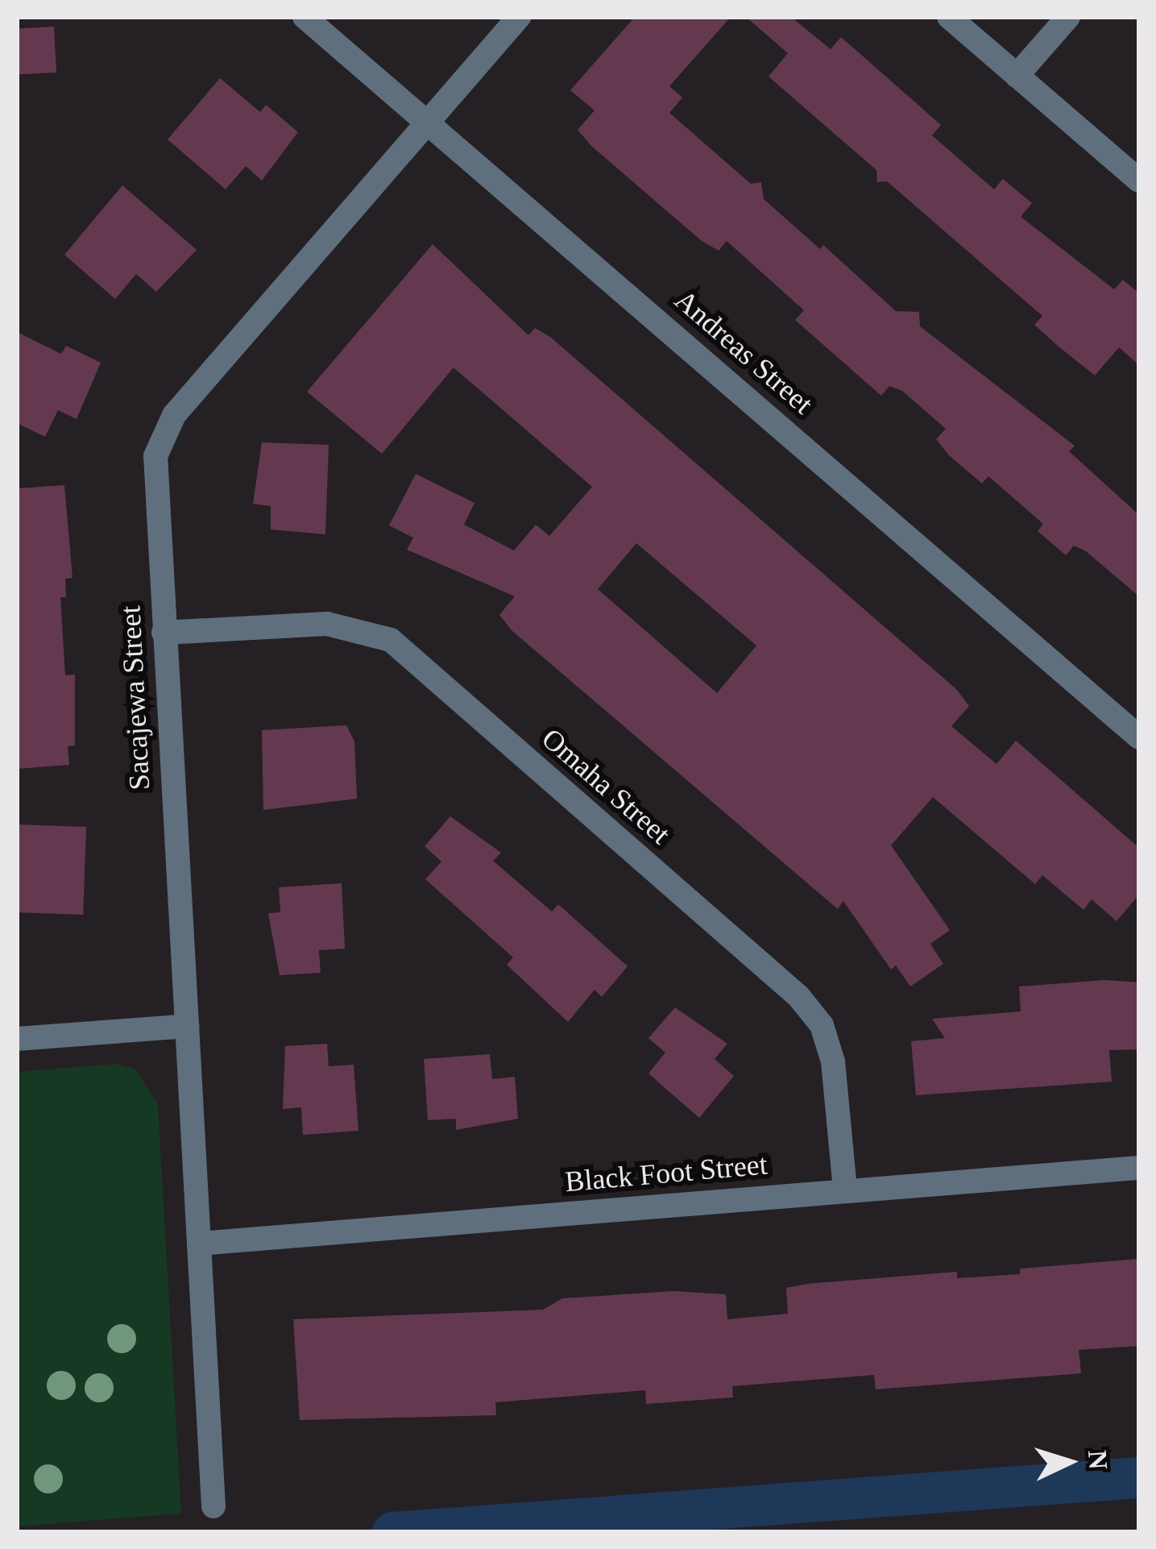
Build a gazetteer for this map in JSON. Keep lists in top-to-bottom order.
{
  "streets": {
    "street": [
      "Andreas Street",
      "Sacajewa Street",
      "Omaha Street",
      "Black Foot Street"
    ]
  },
  "crossings": [
    ["Andreas Street", "Sacajewa Street"],
    ["Sacajewa Street", "Omaha Street"],
    ["Sacajewa Street", "Black Foot Street"],
    ["Omaha Street", "Black Foot Street"]
  ],
  "north": "right"
}
